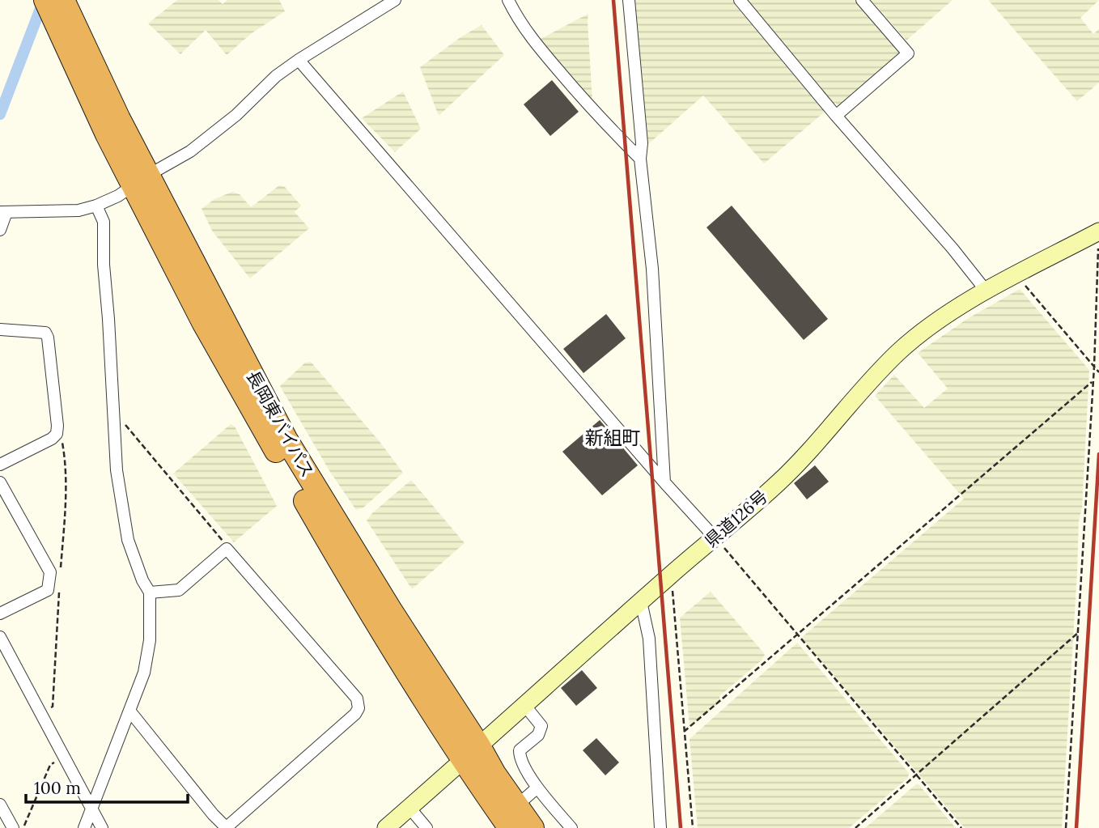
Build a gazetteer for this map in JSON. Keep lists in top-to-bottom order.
{
  "streets": {
    "highway": ["長岡東バイパス"],
    "main road": ["県道126号"]
  },
  "crossings": [
    ["長岡東バイパス", "県道126号"]
  ],
  "districts": ["新組町"],
  "scale_bar": "100 m"
}
